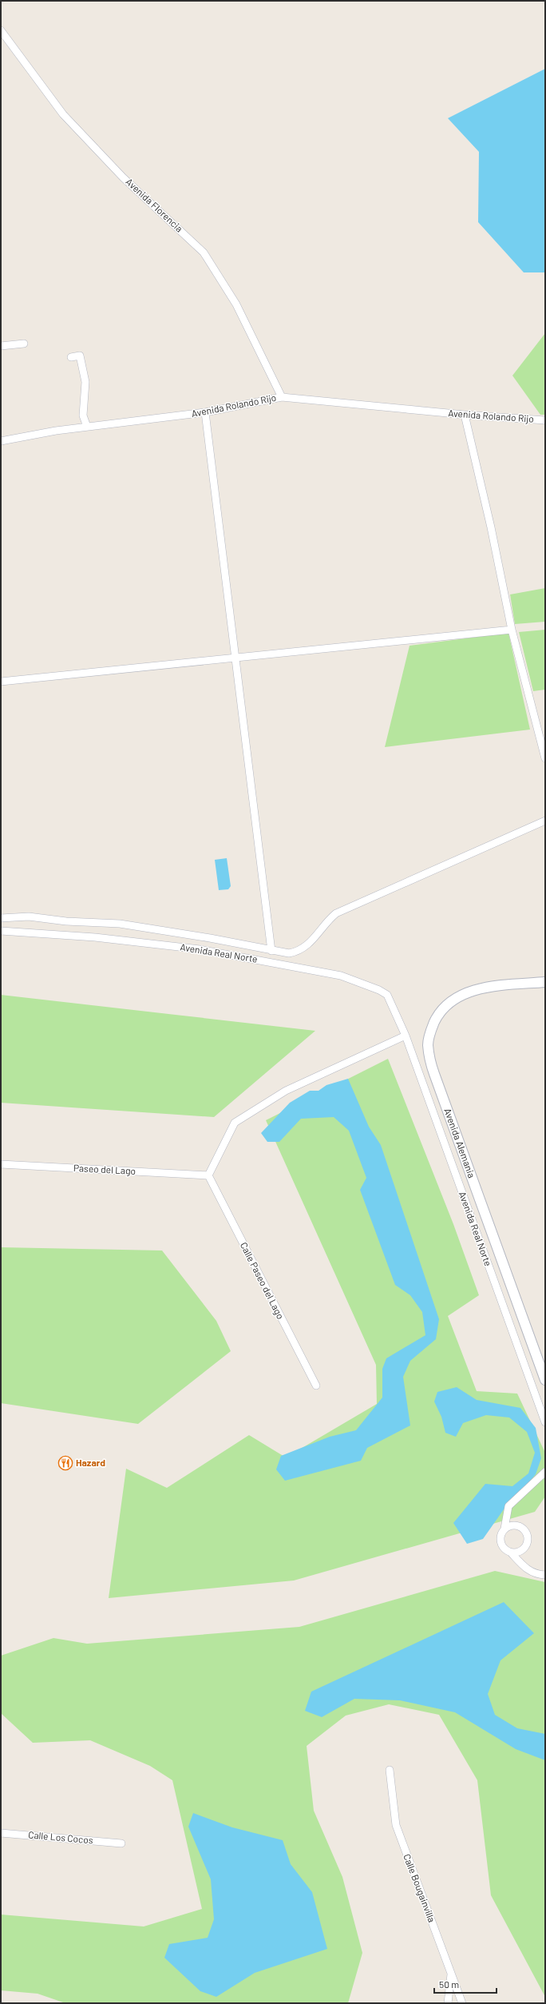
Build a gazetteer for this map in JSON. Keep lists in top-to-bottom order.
{
  "streets": {
    "street": [
      "Avenida Florencia",
      "Avenida Rolando Rijo",
      "Avenida Real Norte",
      "Avenida Alemania",
      "Paseo del Lago",
      "Calle Paseo del Lago",
      "Calle Los Cocos",
      "Calle Bougainvilla"
    ]
  },
  "crossings": [
    ["Avenida Florencia", "Avenida Rolando Rijo"],
    ["Paseo del Lago", "Calle Paseo del Lago"]
  ],
  "places": {
    "restaurant": ["Hazard"]
  },
  "scale_bar": "50 m"
}
